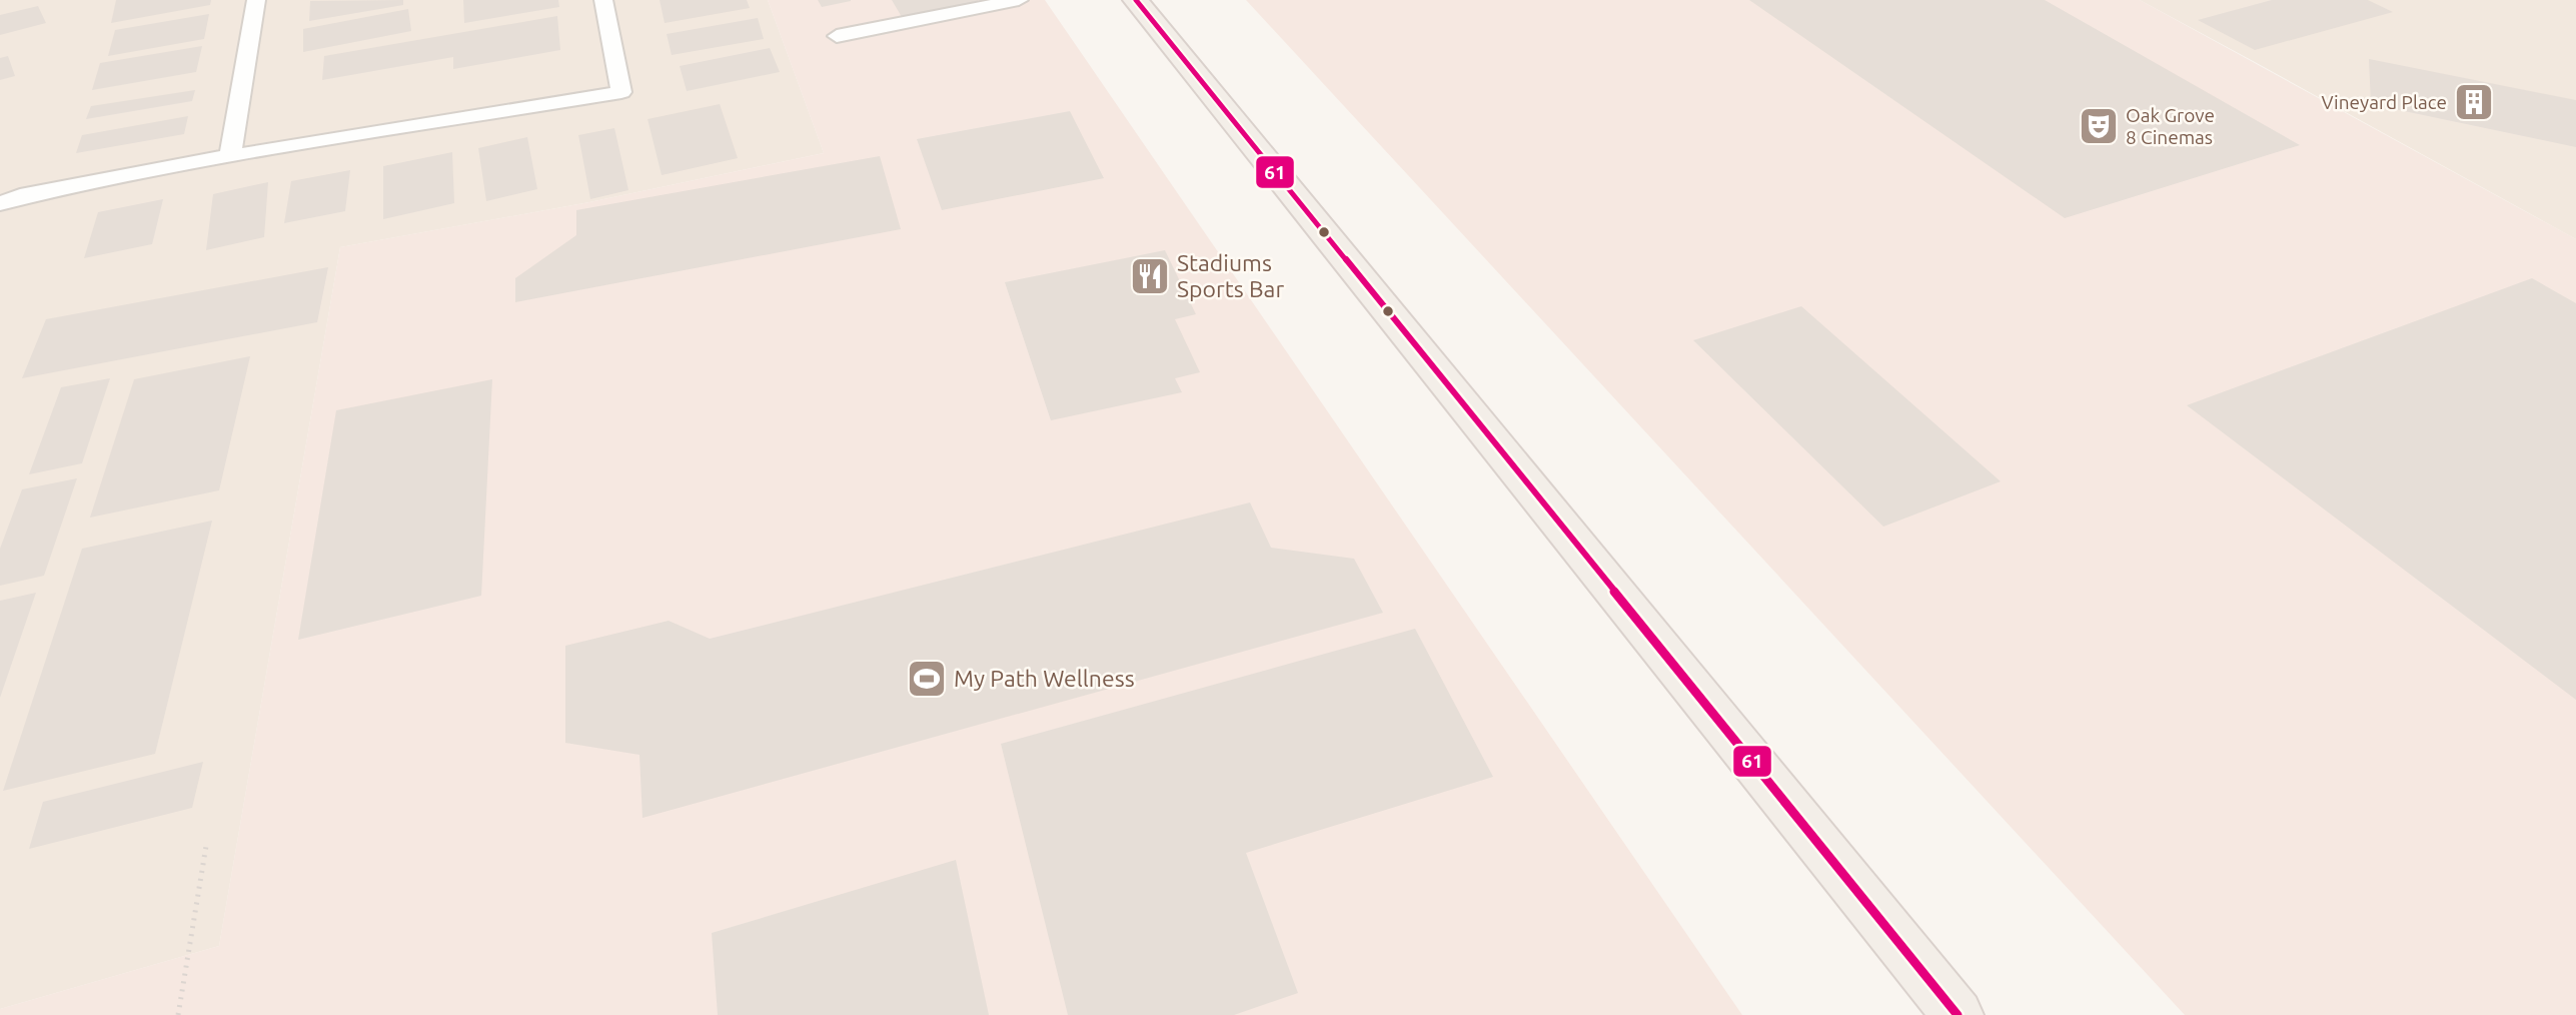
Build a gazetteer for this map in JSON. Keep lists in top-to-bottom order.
{
  "places": {
    "building": ["Vineyard Place"],
    "theatre": ["Oak Grove 8 Cinemas"],
    "restaurant": ["Stadiums Sports Bar"],
    "sports": ["My Path Wellness"]
  },
  "lines": ["transit line 61"]
}
